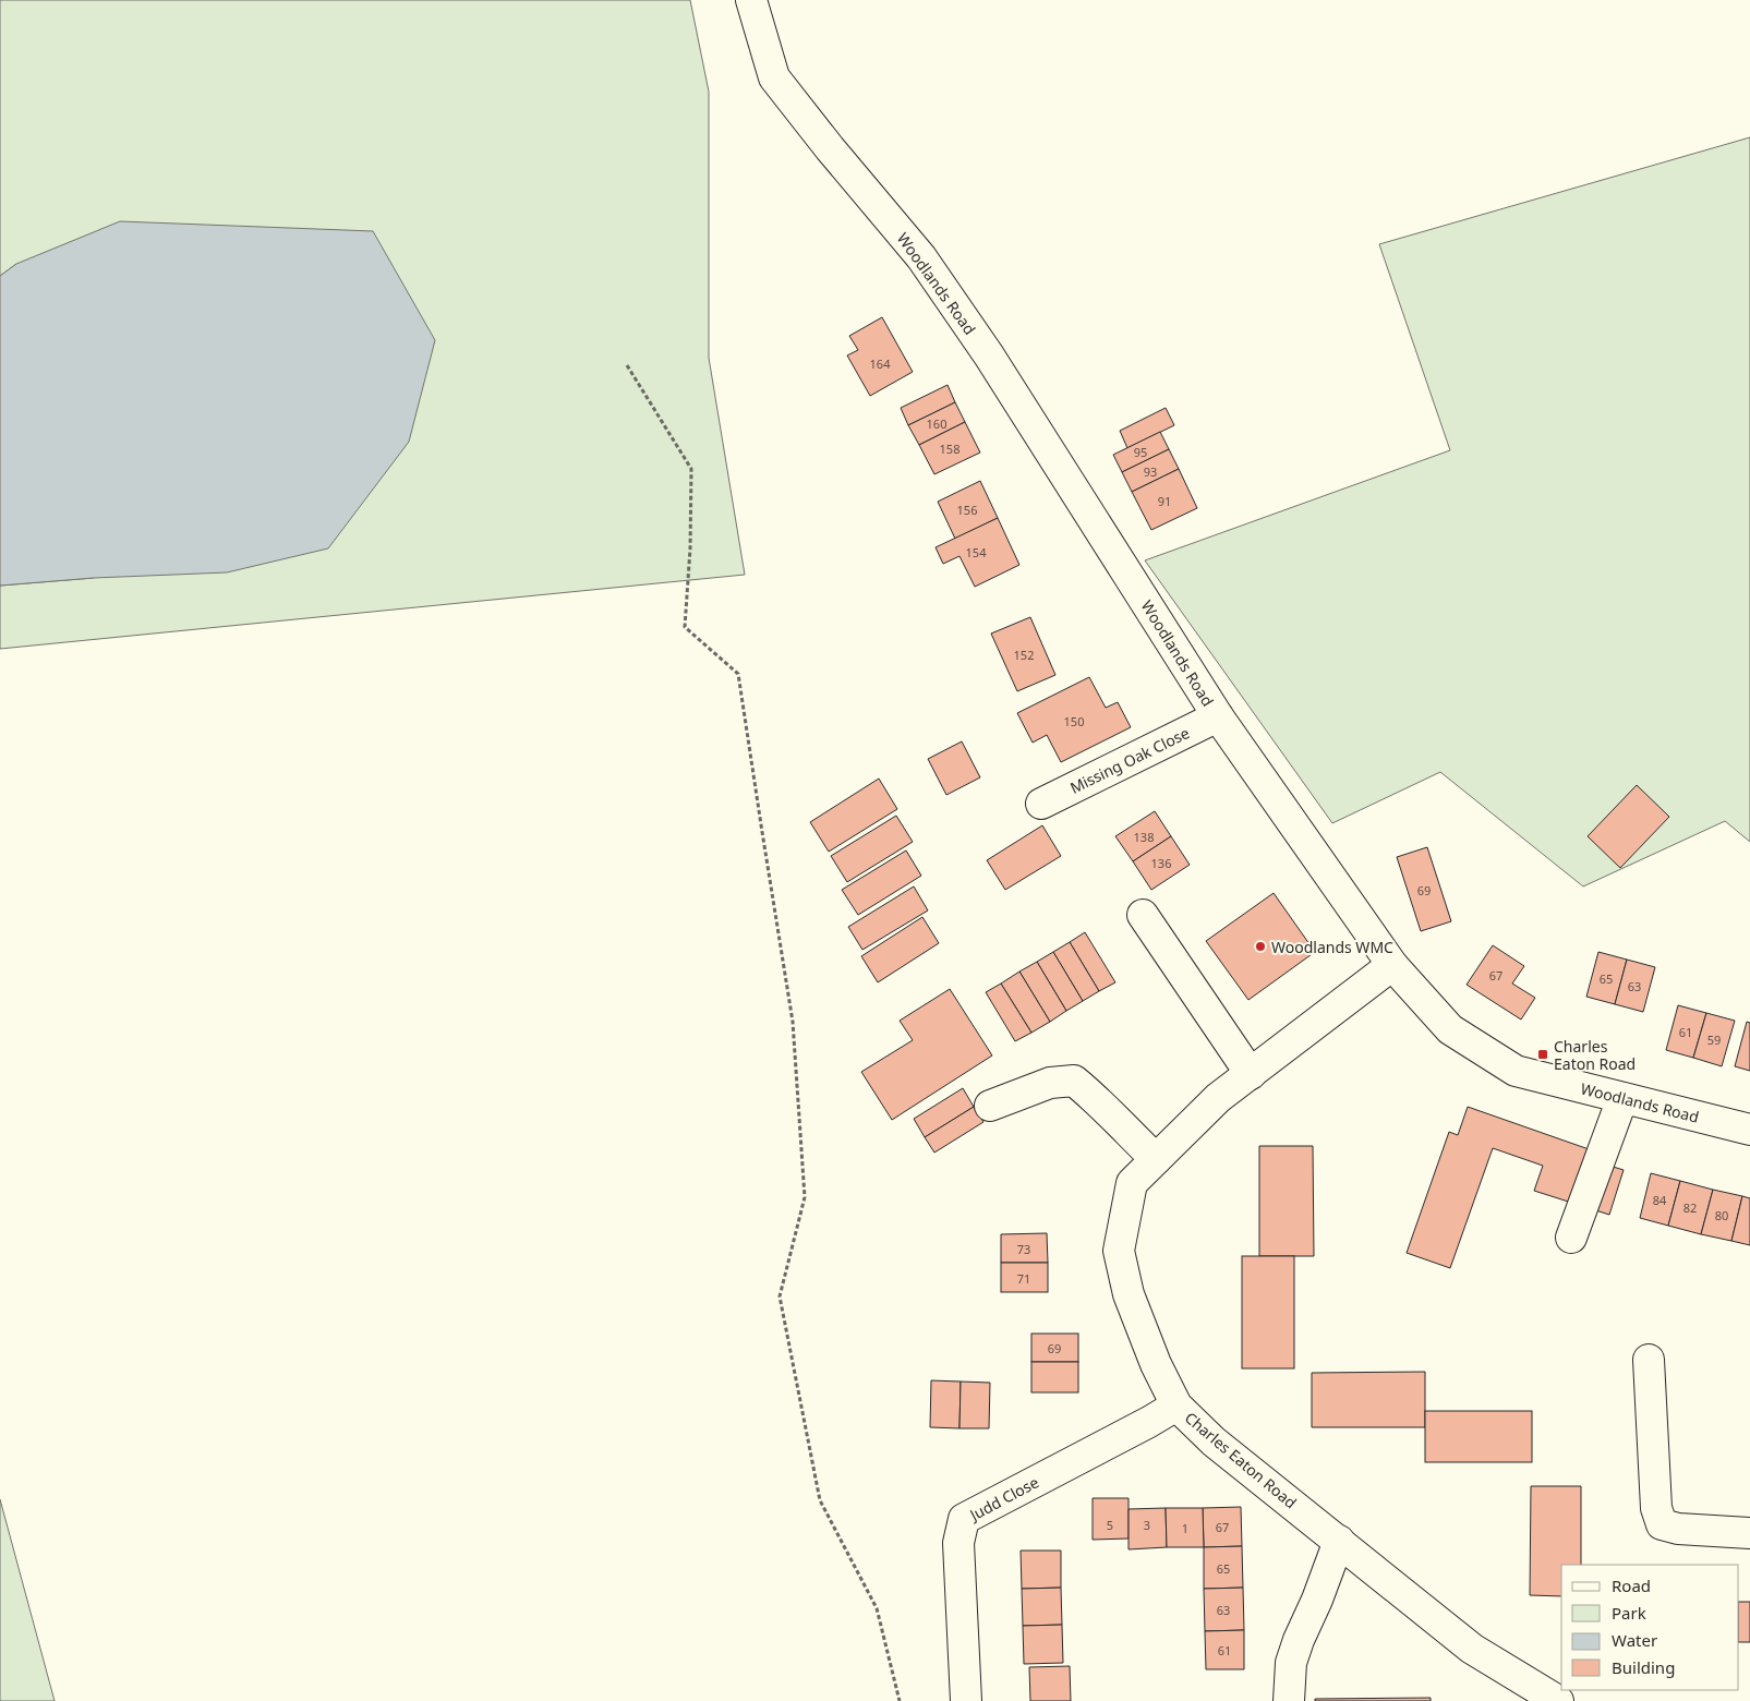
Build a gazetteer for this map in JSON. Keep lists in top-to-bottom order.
{
  "streets": {
    "street": [
      "Woodlands Road",
      "Missing Oak Close",
      "Charles Eaton Road",
      "Judd Close"
    ]
  },
  "crossings": [
    ["Woodlands Road", "Missing Oak Close"],
    ["Woodlands Road", "Charles Eaton Road"],
    ["Charles Eaton Road", "Judd Close"]
  ],
  "places": {
    "other": ["Woodlands WMC"],
    "transit": ["Charles Eaton Road"]
  },
  "house_numbers": [
    "164",
    "160",
    "158",
    "95",
    "93",
    "91",
    "156",
    "154",
    "152",
    "150",
    "138",
    "136",
    "69",
    "67",
    "65",
    "63",
    "61",
    "59",
    "84",
    "82",
    "80",
    "73",
    "71",
    "69",
    "5",
    "3",
    "67",
    "1",
    "65",
    "63",
    "61"
  ],
  "legend": [
    "Road",
    "Park",
    "Water",
    "Building"
  ]
}
